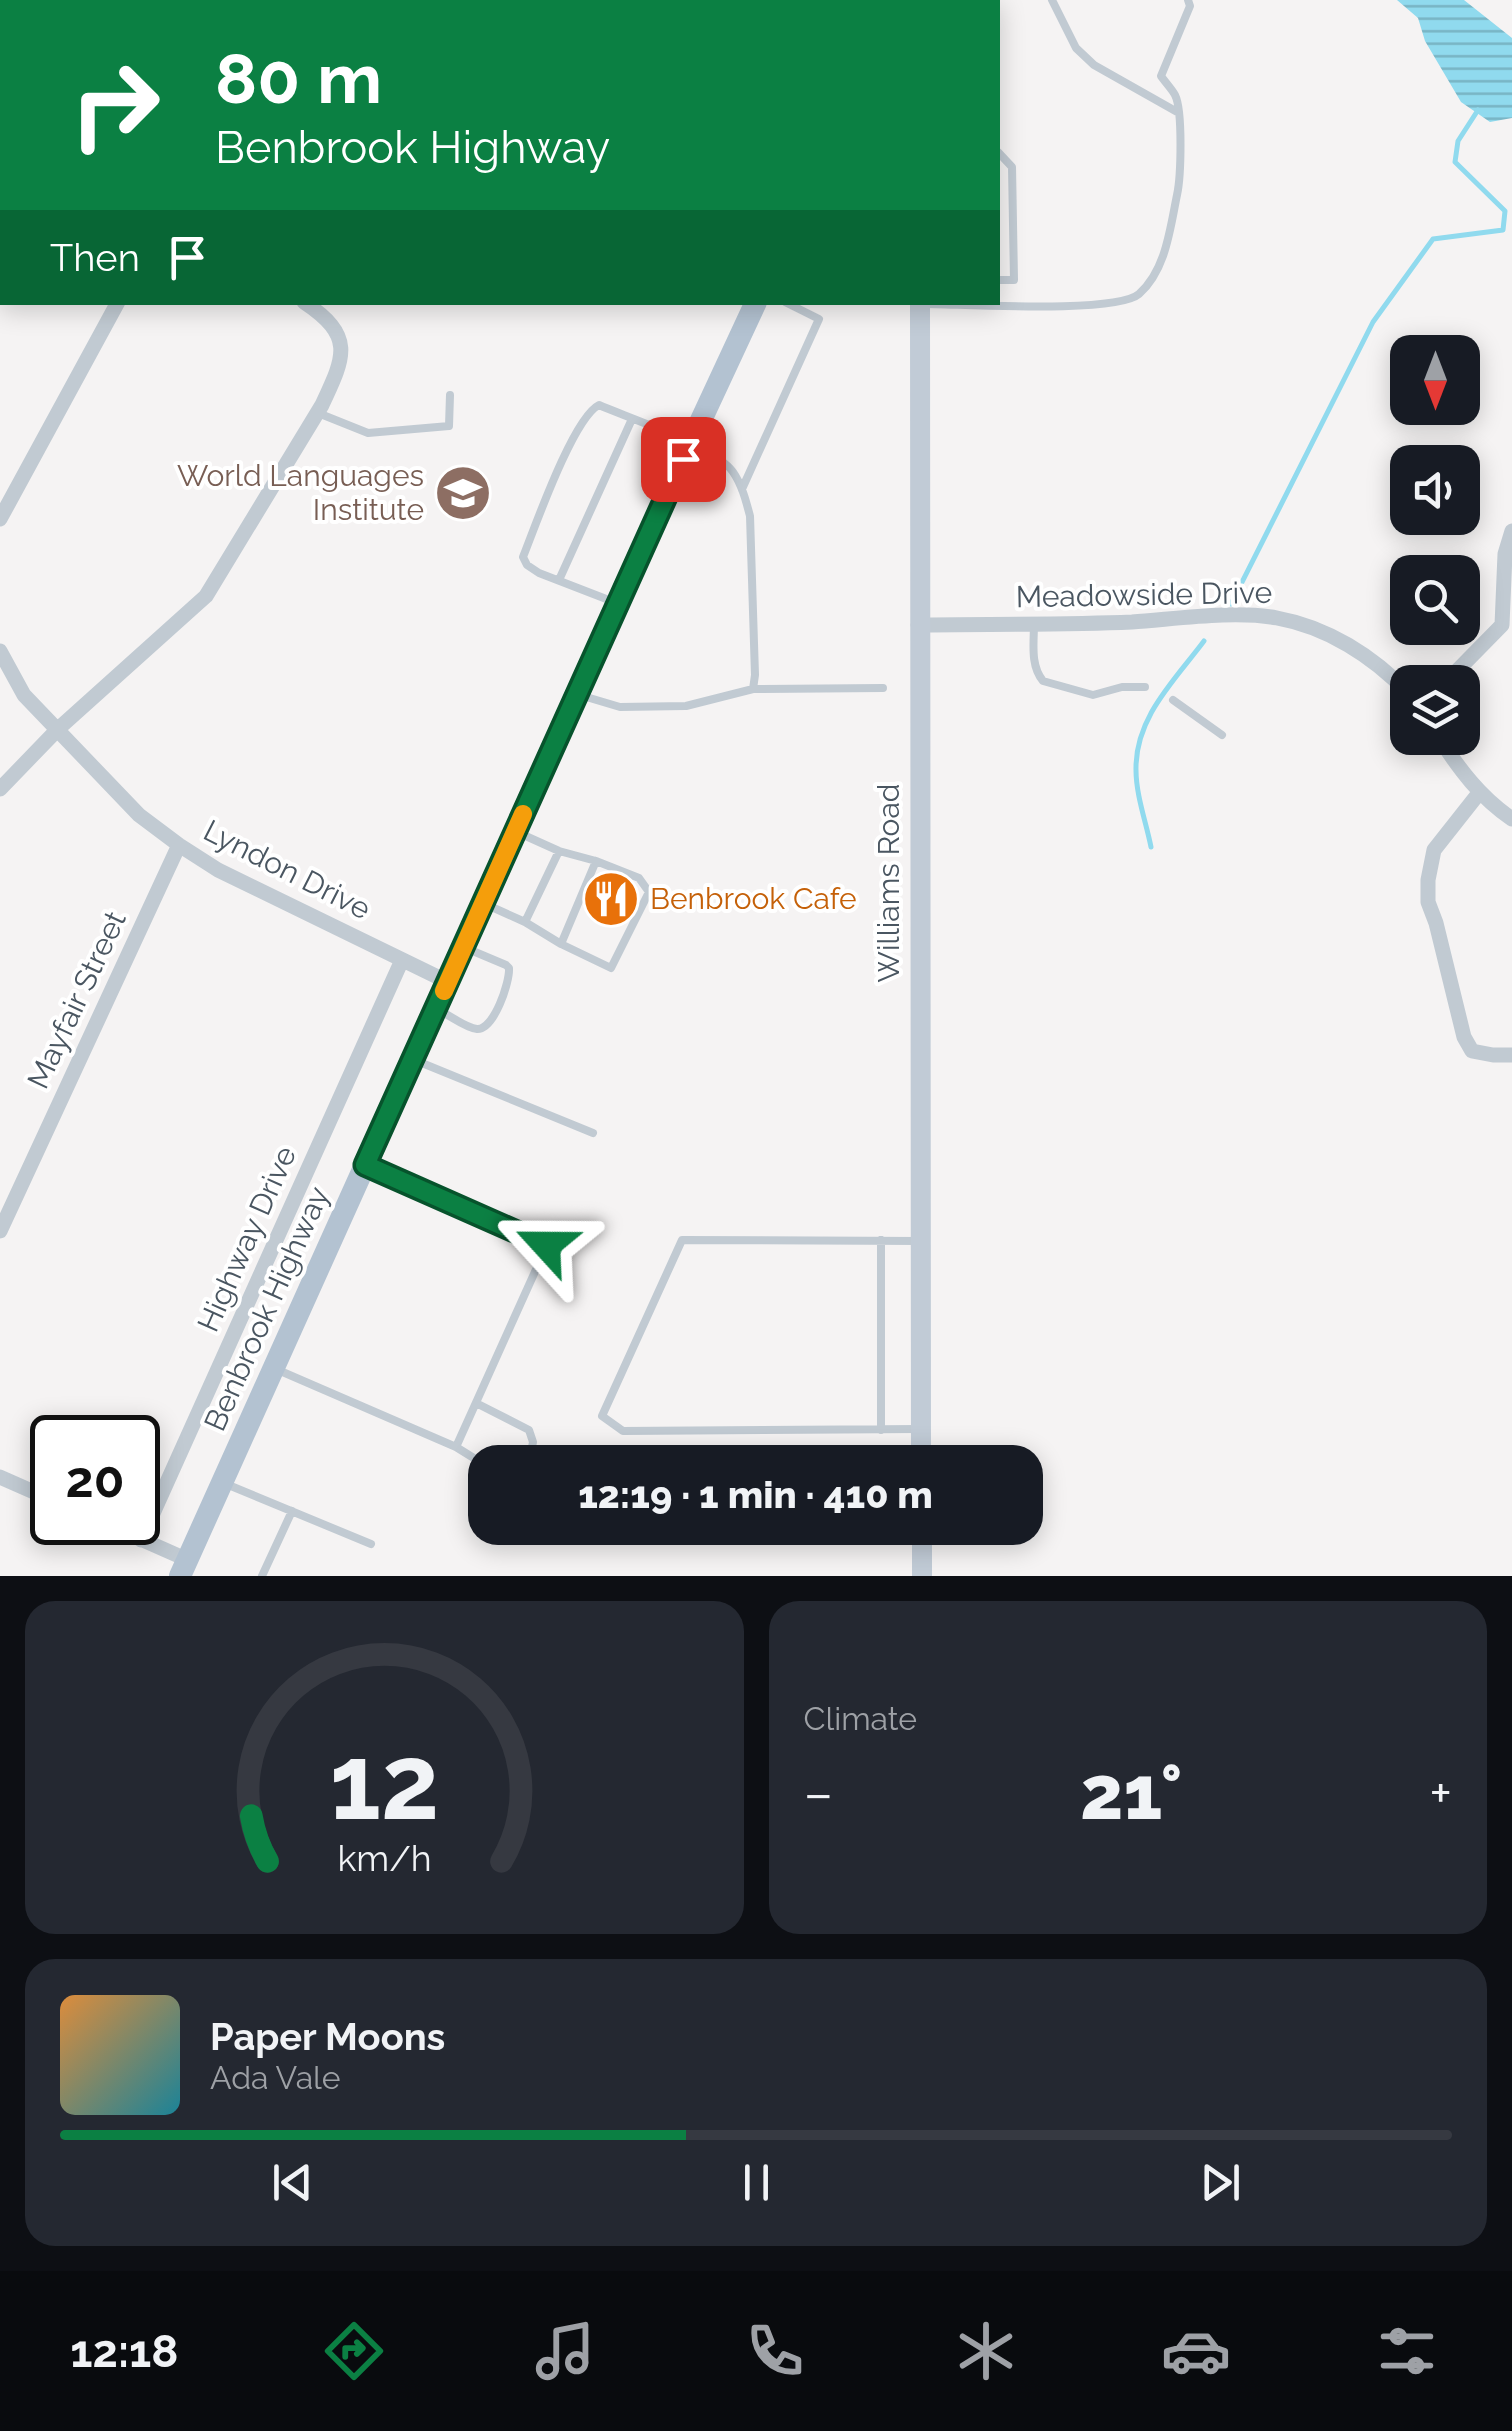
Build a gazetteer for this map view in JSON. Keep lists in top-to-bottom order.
{
  "streets": {
    "main road": ["Benbrook Highway"],
    "street": [
      "Meadowside Drive",
      "Lyndon Drive",
      "Williams Road",
      "Mayfair Street",
      "Highway Drive"
    ]
  },
  "crossings": [
    ["Meadowside Drive", "Williams Road"],
    ["Lyndon Drive", "Mayfair Street"],
    ["Lyndon Drive", "Highway Drive"],
    ["Lyndon Drive", "Benbrook Highway"]
  ],
  "places": {
    "school or university": ["World Languages Institute"],
    "restaurant": ["Benbrook Cafe"]
  },
  "north": "bottom",
  "page": {
    "turn": ["80 m", "Benbrook Highway"],
    "then": "Then",
    "limit": "20",
    "trip": "12:19 · 1 min · 410 m",
    "tile": "Climate",
    "heat": ["−", "21°", "+"],
    "song": ["Paper Moons", "Ada Vale"],
    "tabs": "12:18",
    "gauge": ["12", "km/h"]
  }
}
